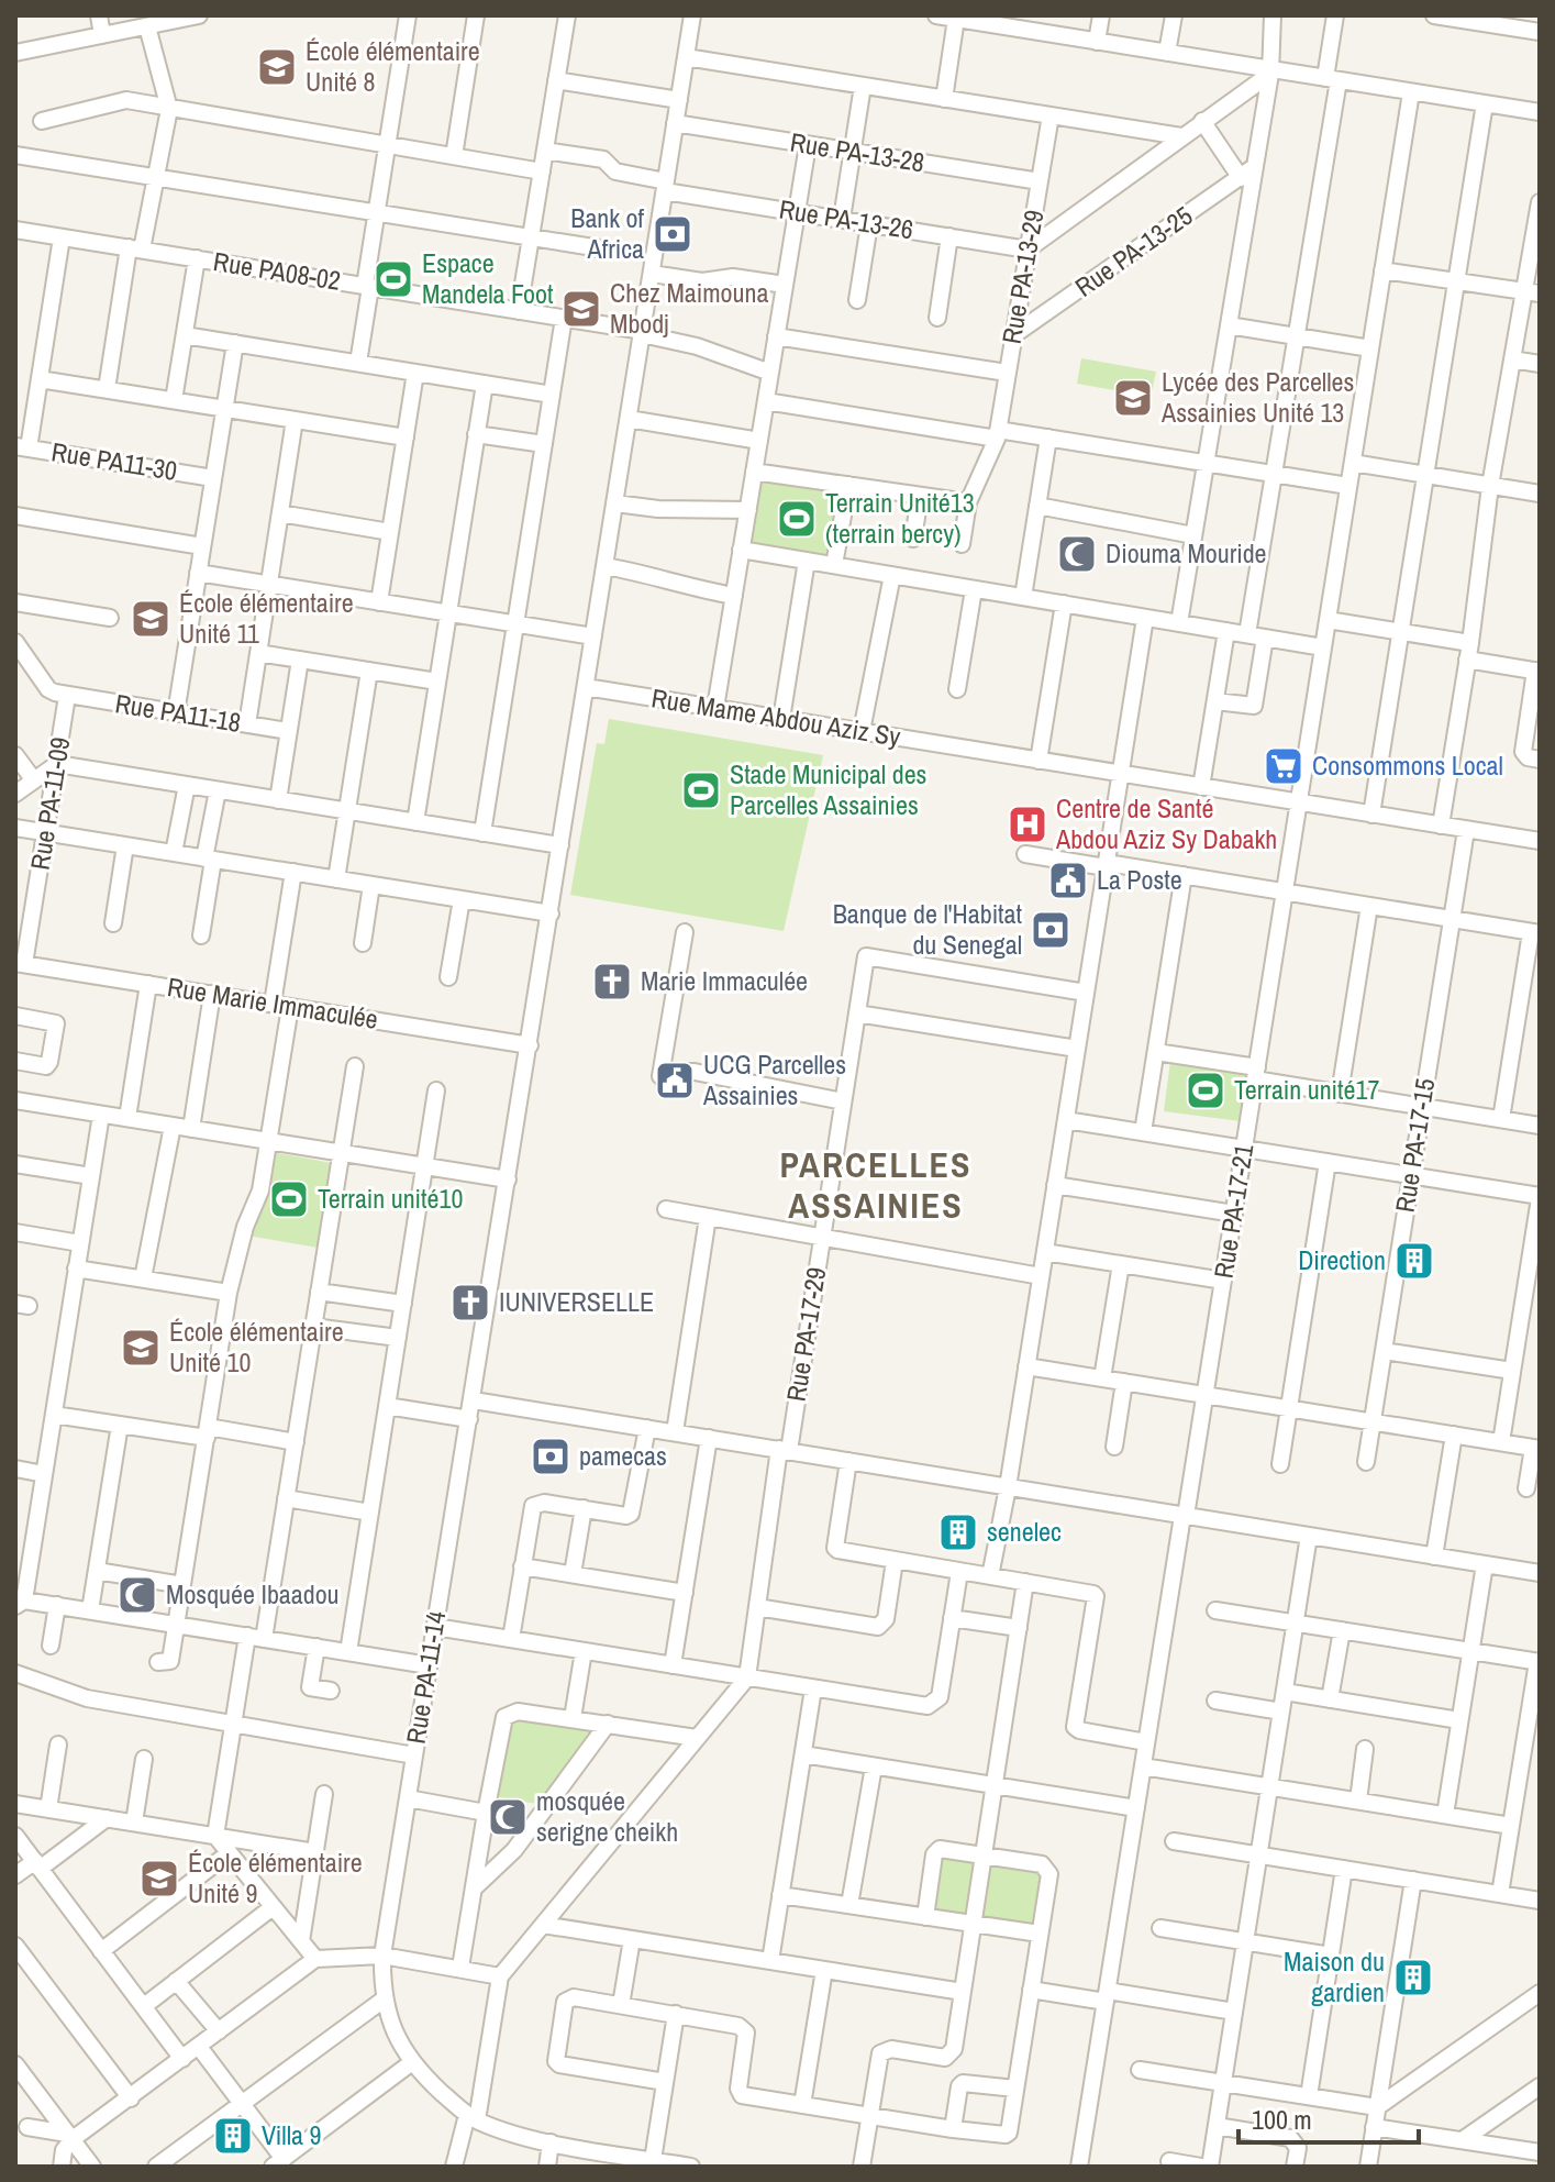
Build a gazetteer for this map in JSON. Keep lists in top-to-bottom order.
{
  "streets": {
    "street": [
      "Rue PA-13-28",
      "Rue PA-13-26",
      "Rue PA-13-25",
      "Rue PA08-02",
      "Rue PA-13-29",
      "Rue PA11-30",
      "Rue PA11-18",
      "Rue Mame Abdou Aziz Sy",
      "Rue PA-11-09",
      "Rue Marie Immaculée",
      "Rue PA-17-15",
      "Rue PA-17-21",
      "Rue PA-17-29",
      "Rue PA-11-14"
    ]
  },
  "crossings": [
    ["Rue PA-13-28", "Rue PA-13-29"],
    ["Rue PA-13-28", "Rue PA-11-14"],
    ["Rue PA-13-26", "Rue PA-13-29"],
    ["Rue PA-13-26", "Rue PA-11-14"],
    ["Rue PA-13-25", "Rue PA-13-29"],
    ["Rue PA08-02", "Rue PA-11-14"],
    ["Rue PA11-18", "Rue PA-11-09"],
    ["Rue Mame Abdou Aziz Sy", "Rue PA-17-15"],
    ["Rue Mame Abdou Aziz Sy", "Rue PA-17-21"],
    ["Rue Mame Abdou Aziz Sy", "Rue PA-11-14"],
    ["Rue PA-11-09", "Rue Marie Immaculée"],
    ["Rue Marie Immaculée", "Rue PA-11-14"]
  ],
  "districts": ["PARCELLES ASSAINIES"],
  "places": {
    "school or university": [
      "École élémentaire Unité 8",
      "Chez Maimouna Mbodj",
      "Lycée des Parcelles Assainies Unité 13",
      "École élémentaire Unité 11",
      "École élémentaire Unité 10",
      "École élémentaire Unité 9"
    ],
    "bank": ["Bank of Africa", "Banque de l'Habitat du Senegal", "pamecas"],
    "sports": [
      "Espace Mandela Foot",
      "Terrain Unité13 (terrain bercy)",
      "Stade Municipal des Parcelles Assainies",
      "Terrain unité17",
      "Terrain unité10"
    ],
    "mosque": ["Diouma Mouride", "Mosquée Ibaadou", "mosquée serigne cheikh"],
    "supermarket": ["Consommons Local"],
    "hospital": ["Centre de Santé Abdou Aziz Sy Dabakh"],
    "public building": ["La Poste", "UCG Parcelles Assainies"],
    "church": ["Marie Immaculée", "IUNIVERSELLE"],
    "building": [
      "Direction",
      "senelec",
      "Maison du gardien",
      "Villa 9"
    ]
  },
  "scale_bar": "100 m"
}
